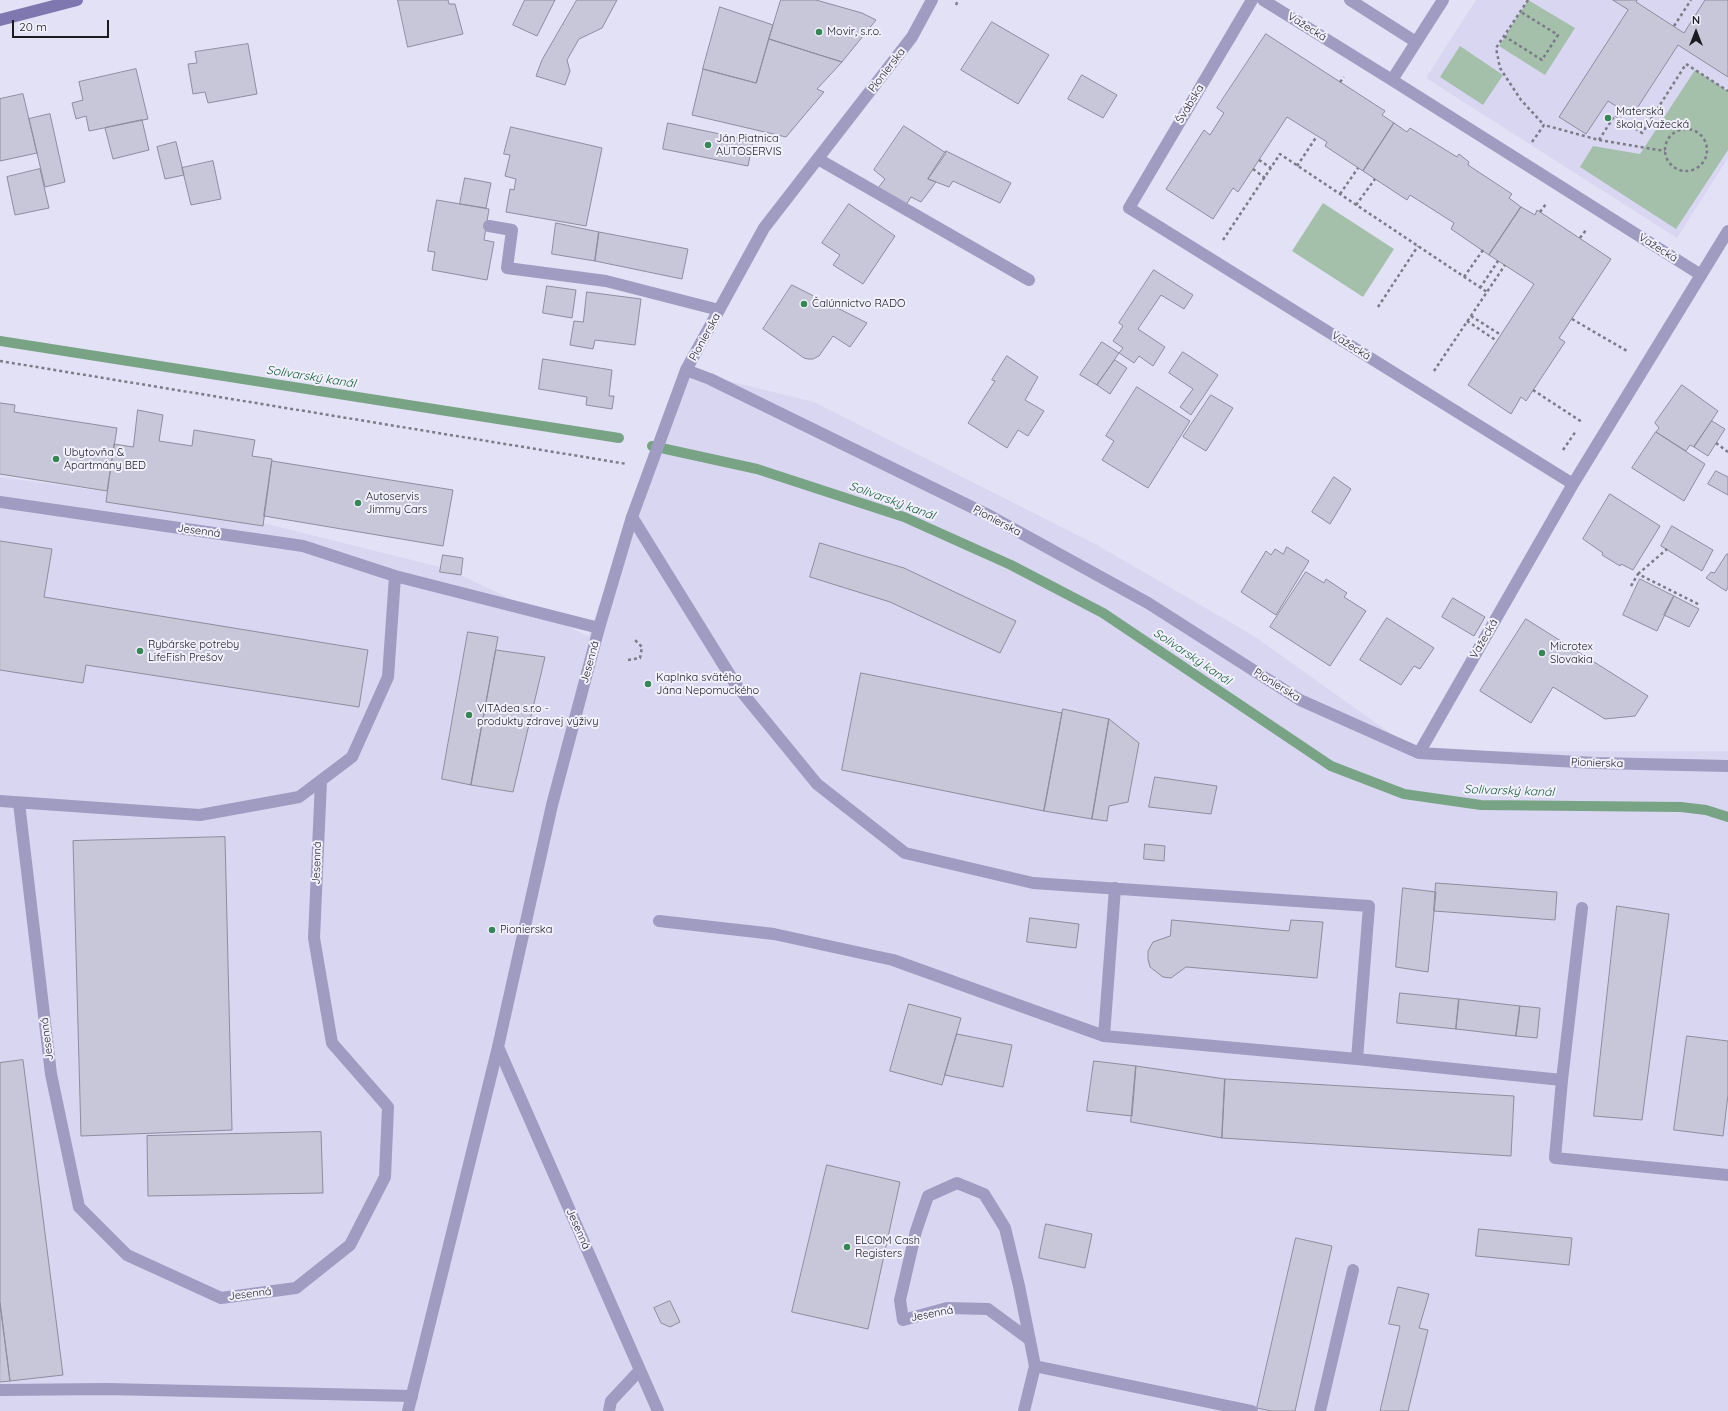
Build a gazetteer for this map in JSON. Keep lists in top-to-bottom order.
{
  "streets": {
    "street": [
      "Važecká",
      "Pionierska",
      "Švábska",
      "Jesenná"
    ]
  },
  "crossings": [
    ["Važecká", "Pionierska"],
    ["Važecká", "Švábska"],
    ["Pionierska", "Jesenná"]
  ],
  "water": ["Solivarský kanál"],
  "places": [
    "Movir, s.r.o.",
    "Materská škola Važecká",
    "Ján Piatnica AUTOSERVIS",
    "Čalúnnictvo RADO",
    "Ubytovňa & Apartmány BED",
    "Autoservis Jimmy Cars",
    "Rybárske potreby LifeFish Prešov",
    "Microtex Slovakia",
    "Kaplnka svätého Jána Nepomuckého",
    "VITAdea s.r.o - produkty zdravej výživy",
    "Pionierska",
    "ELCOM Cash Registers"
  ],
  "scale_bar": "20 m",
  "north": "top"
}
